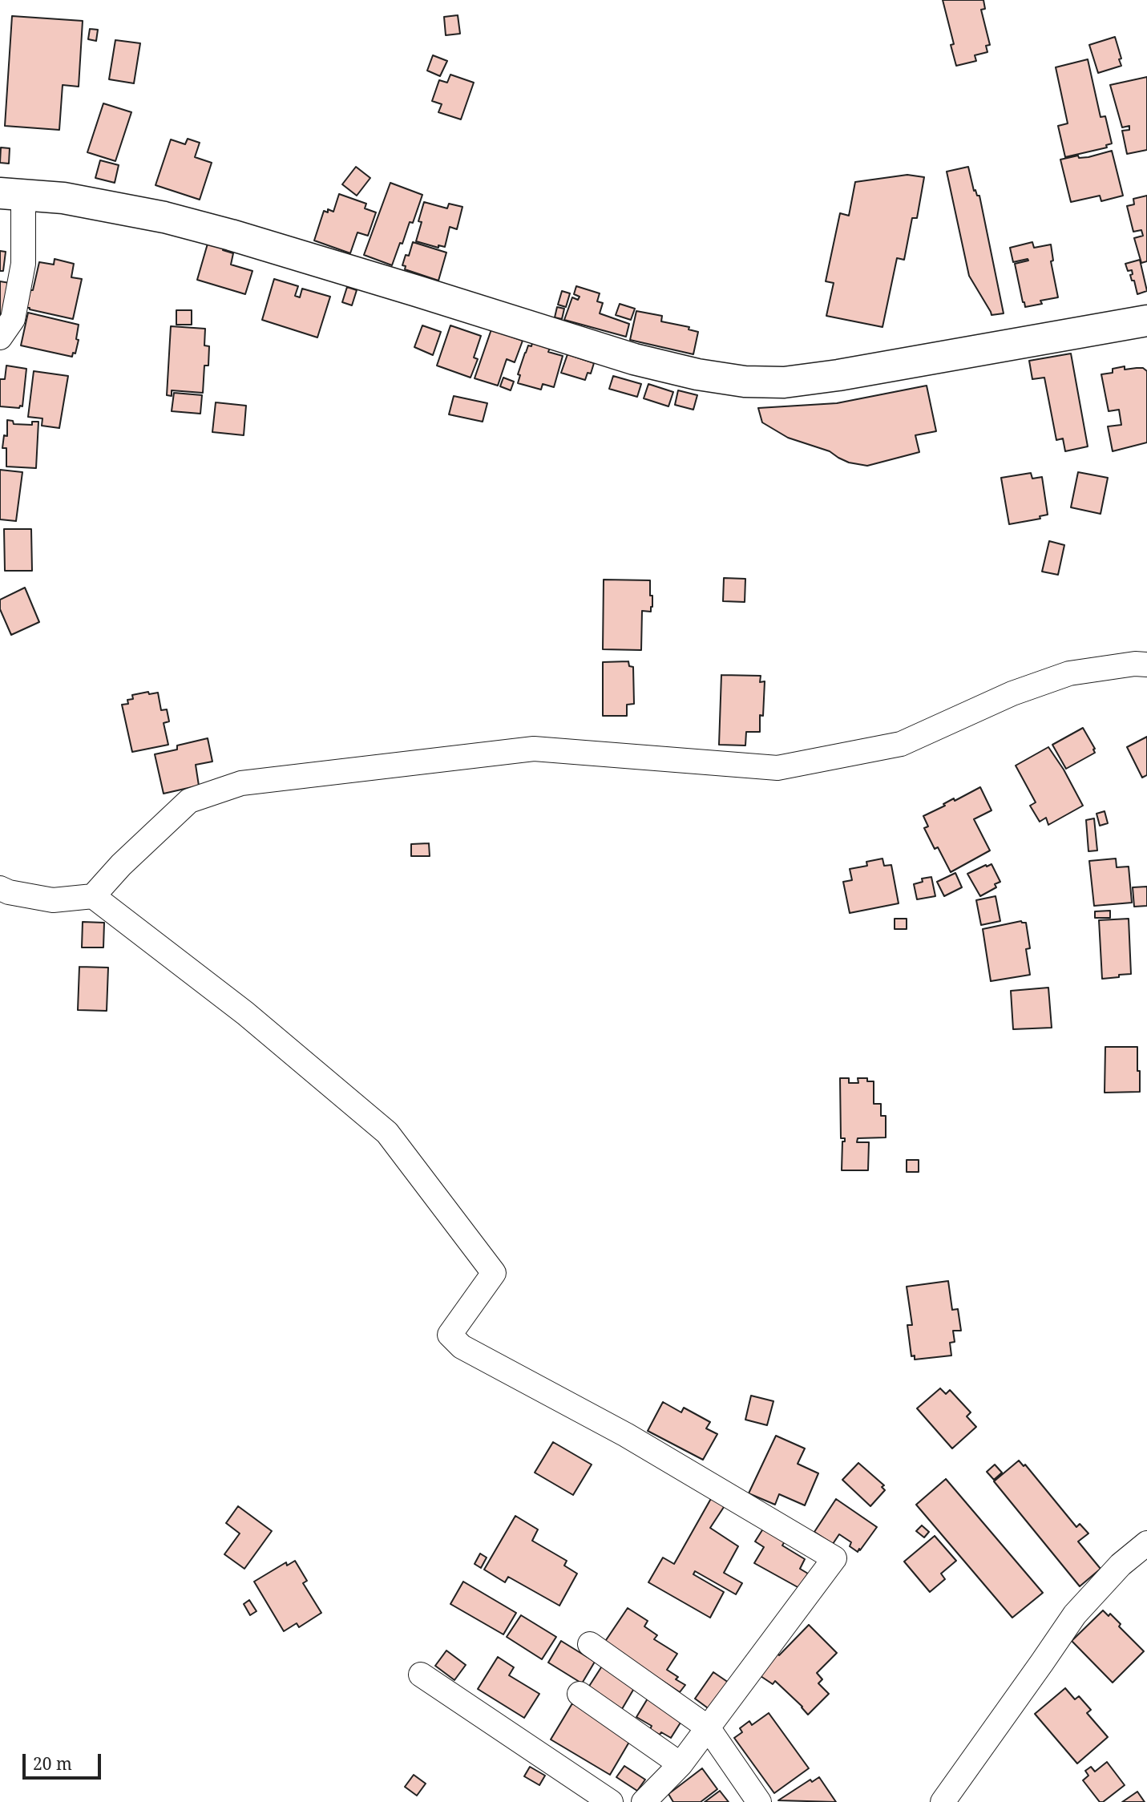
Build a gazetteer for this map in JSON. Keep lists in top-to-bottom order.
{
  "scale_bar": "20 m"
}
